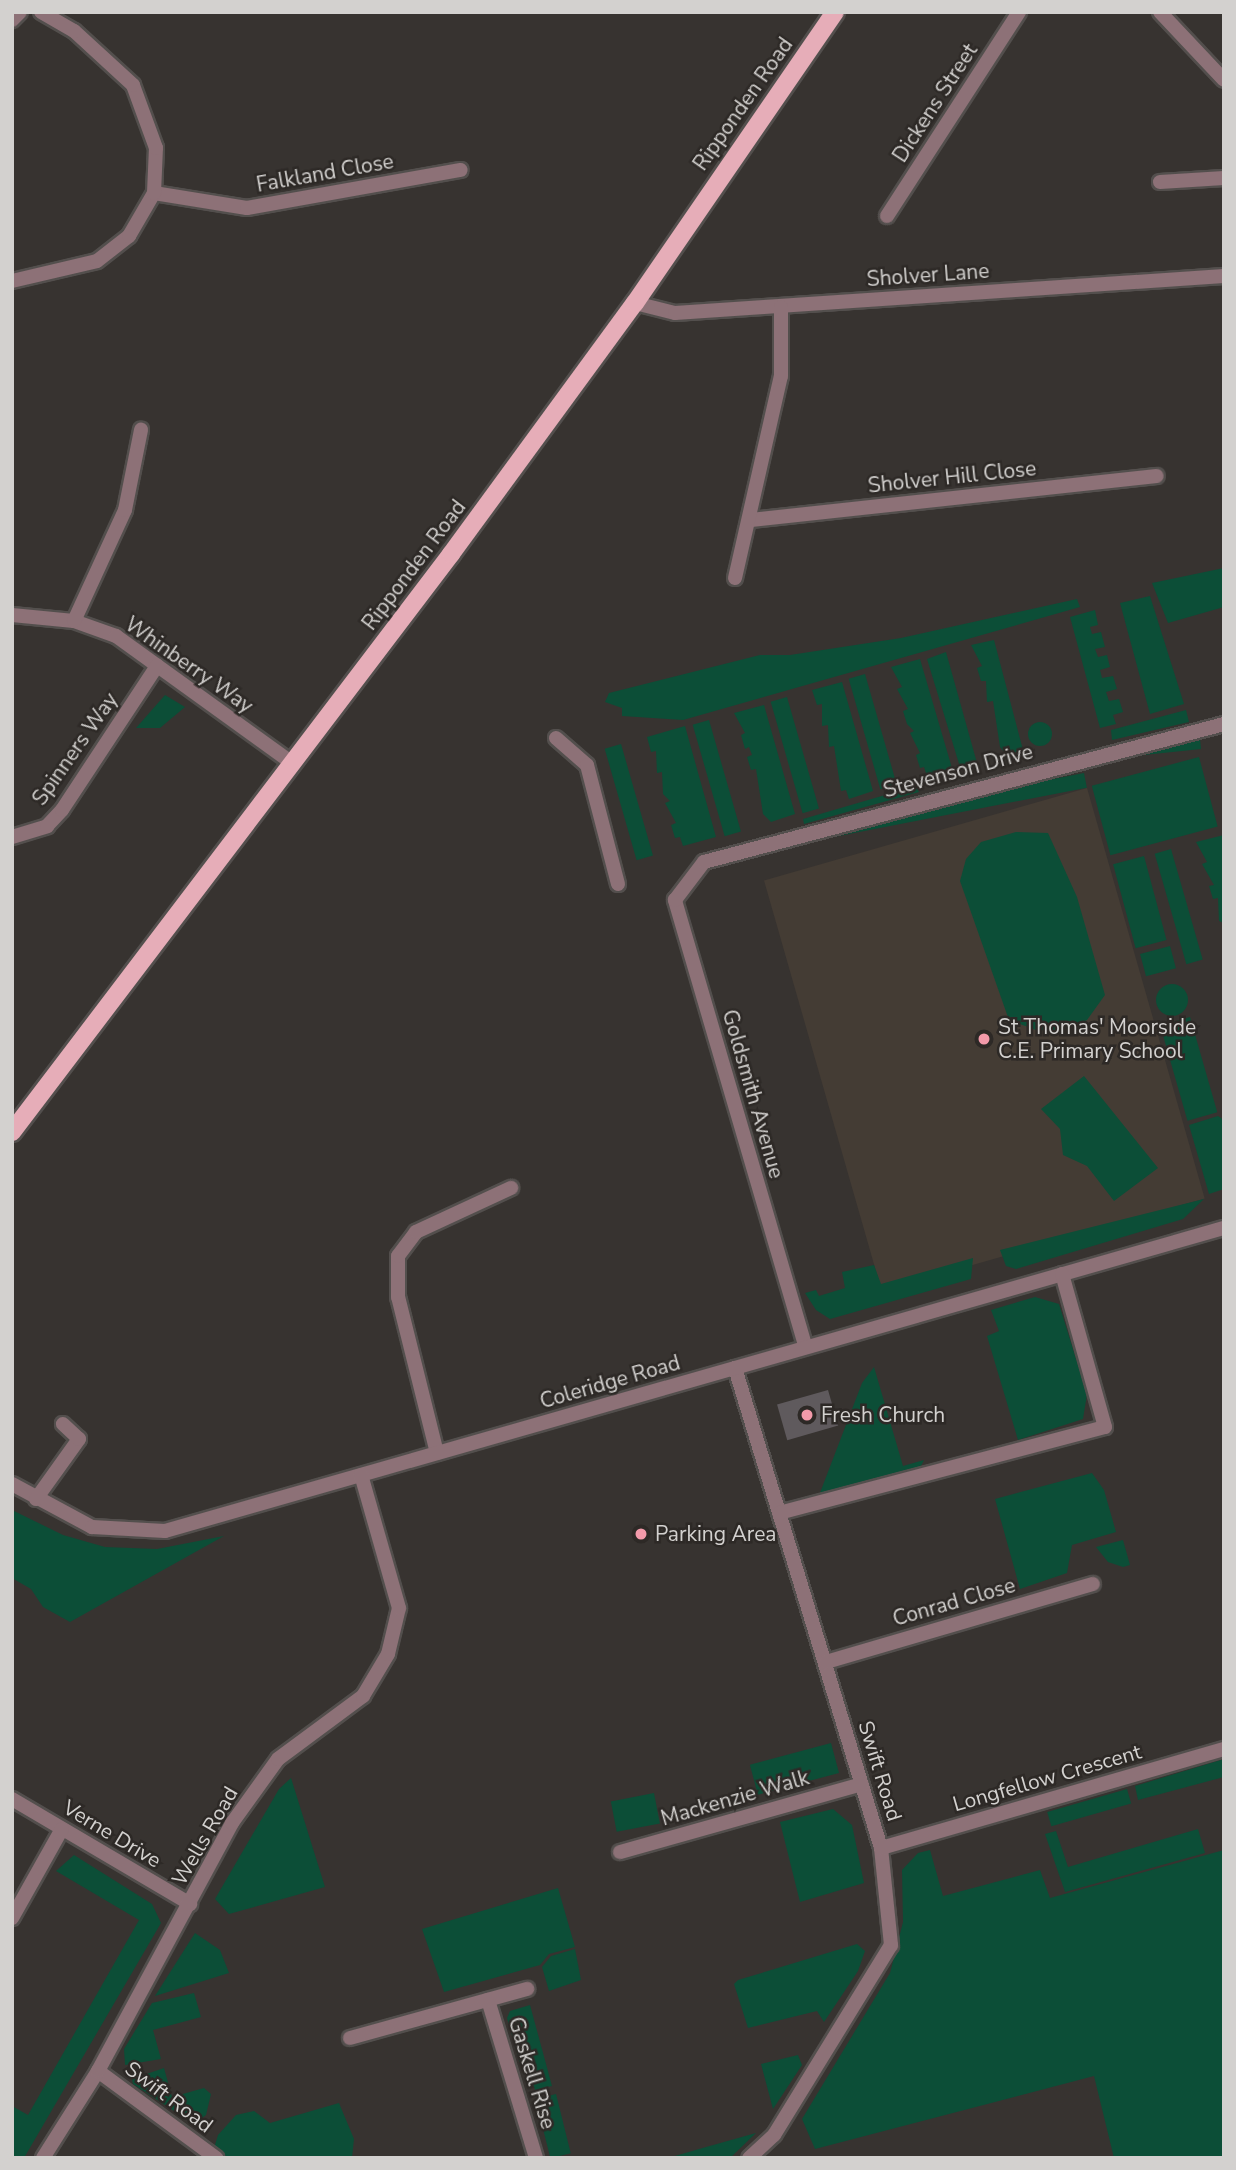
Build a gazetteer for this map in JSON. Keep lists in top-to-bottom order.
{
  "streets": {
    "main road": ["Ripponden Road"],
    "street": [
      "Dickens Street",
      "Falkland Close",
      "Sholver Lane",
      "Sholver Hill Close",
      "Whinberry Way",
      "Spinners Way",
      "Stevenson Drive",
      "Goldsmith Avenue",
      "Coleridge Road",
      "Conrad Close",
      "Swift Road",
      "Longfellow Crescent",
      "Mackenzie Walk",
      "Verne Drive",
      "Wells Road",
      "Gaskell Rise"
    ]
  },
  "crossings": [
    ["Ripponden Road", "Sholver Lane"],
    ["Ripponden Road", "Whinberry Way"],
    ["Whinberry Way", "Spinners Way"],
    ["Stevenson Drive", "Goldsmith Avenue"],
    ["Goldsmith Avenue", "Coleridge Road"],
    ["Coleridge Road", "Swift Road"],
    ["Coleridge Road", "Wells Road"],
    ["Conrad Close", "Swift Road"],
    ["Swift Road", "Longfellow Crescent"],
    ["Swift Road", "Mackenzie Walk"],
    ["Swift Road", "Wells Road"],
    ["Verne Drive", "Wells Road"]
  ],
  "places": ["St Thomas' Moorside C.E. Primary School", "Fresh Church", "Parking Area"]
}
